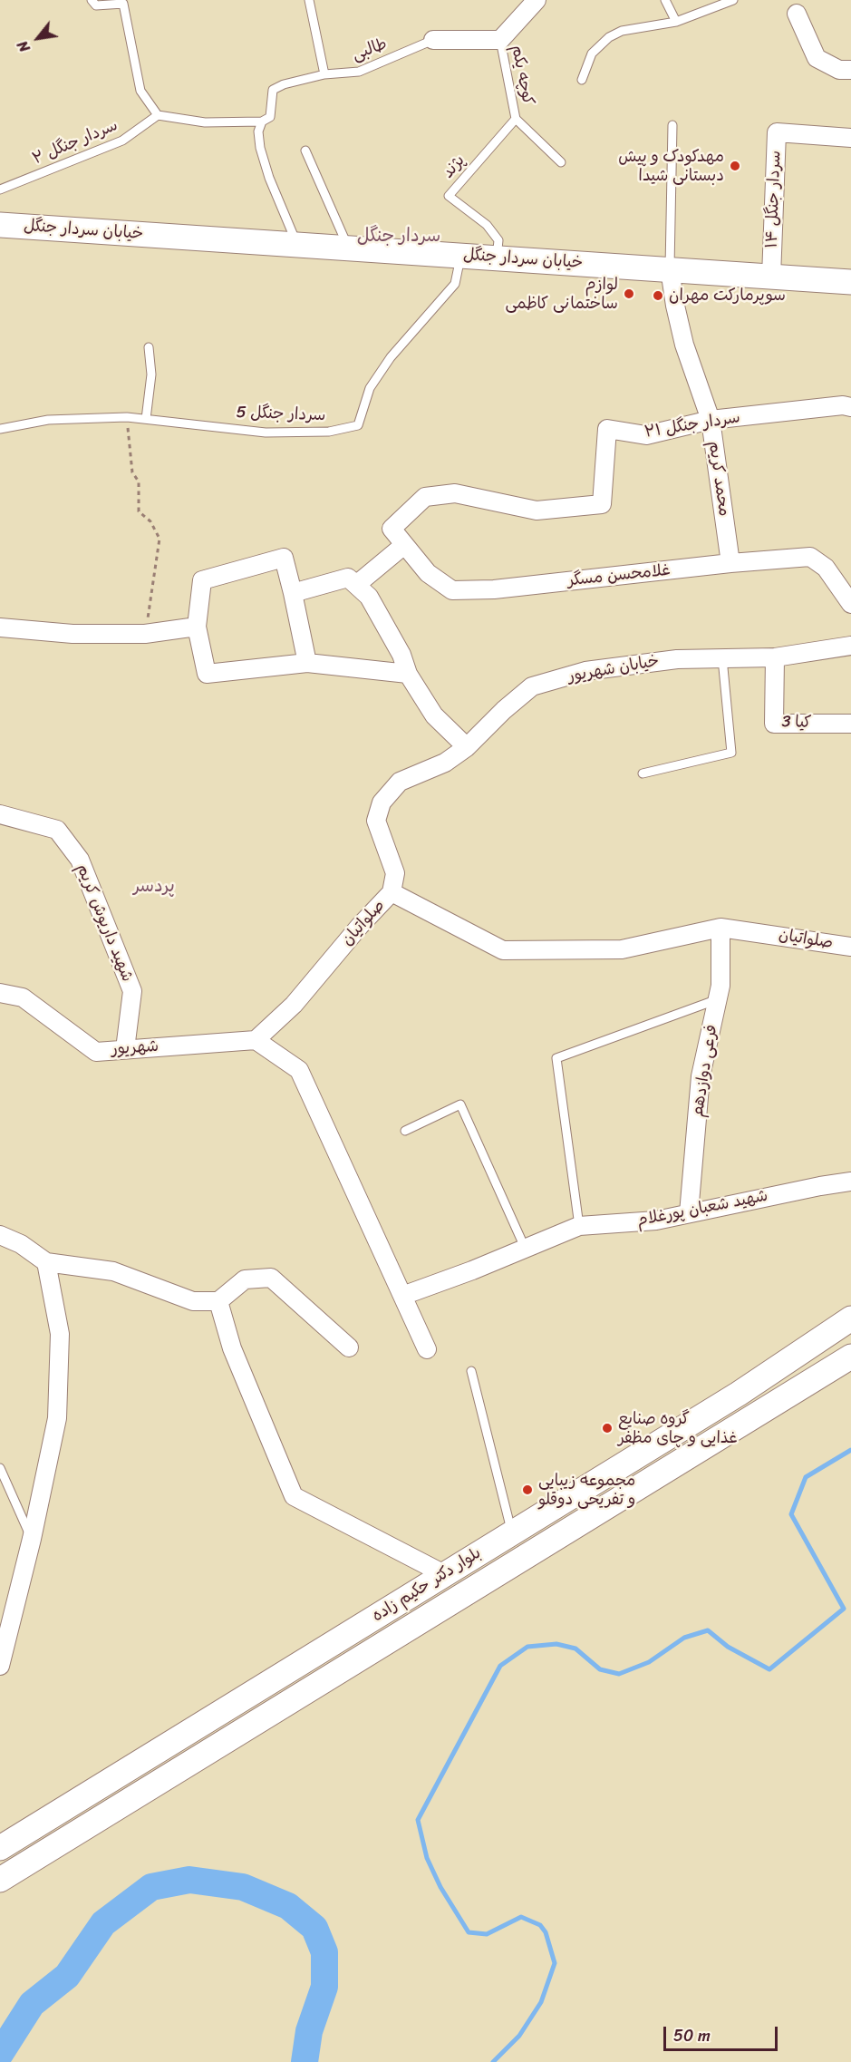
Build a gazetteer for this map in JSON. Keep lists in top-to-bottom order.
{
  "streets": {
    "main road": ["خیابان سردار جنگل", "بلوار دکتر حکیم زاده"],
    "street": [
      "سردار جنگل ۱۴",
      "سردار جنگل ۲۱",
      "محمد کریم",
      "غلامحسن مسگر",
      "خیابان شهریور",
      "کیا 3",
      "شهید داریوش کریم",
      "صلواتیان",
      "شهریور",
      "فرعی دوازدهم",
      "شهید شعبان پورغلام"
    ],
    "lane": [
      "طالبی",
      "کوچه یکم",
      "سردار جنگل ۲",
      "پژند",
      "سردار جنگل 5"
    ]
  },
  "crossings": [
    ["کوچه یکم", "پژند"],
    ["پژند", "خیابان سردار جنگل"],
    ["سردار جنگل ۱۴", "خیابان سردار جنگل"],
    ["خیابان سردار جنگل", "سردار جنگل 5"],
    ["خیابان سردار جنگل", "محمد کریم"],
    ["سردار جنگل ۲۱", "محمد کریم"],
    ["سردار جنگل ۲۱", "غلامحسن مسگر"],
    ["محمد کریم", "غلامحسن مسگر"],
    ["خیابان شهریور", "کیا 3"],
    ["خیابان شهریور", "صلواتیان"],
    ["شهید داریوش کریم", "شهریور"],
    ["صلواتیان", "شهریور"],
    ["صلواتیان", "فرعی دوازدهم"],
    ["فرعی دوازدهم", "شهید شعبان پورغلام"]
  ],
  "districts": ["سردار جنگل", "پردسر"],
  "places": [
    "مهدکودک و پیش دبستانی شیدا",
    "لوازم ساختمانی کاظمی",
    "سوپرمارکت مهران",
    "گروه صنایع غذایی و چای مظفر",
    "مجموعه زیبایی و تفریحی دوقلو"
  ],
  "scale_bar": "50 m",
  "north": "bottom left"
}
